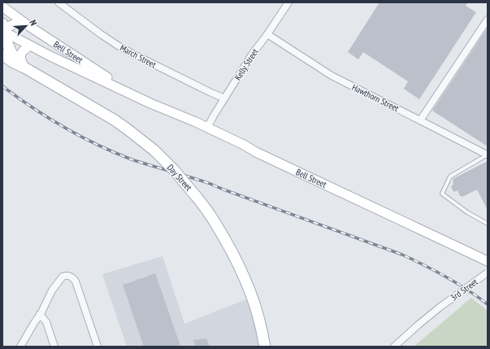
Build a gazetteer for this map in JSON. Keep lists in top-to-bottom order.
{
  "streets": {
    "main road": ["Bell Street", "Day Street"],
    "street": [
      "March Street",
      "Kelly Street",
      "Hawthorn Street",
      "3rd Street"
    ]
  },
  "crossings": [
    ["Bell Street", "Kelly Street"],
    ["Bell Street", "Day Street"],
    ["March Street", "Kelly Street"],
    ["Kelly Street", "Hawthorn Street"]
  ],
  "north": "top right"
}
